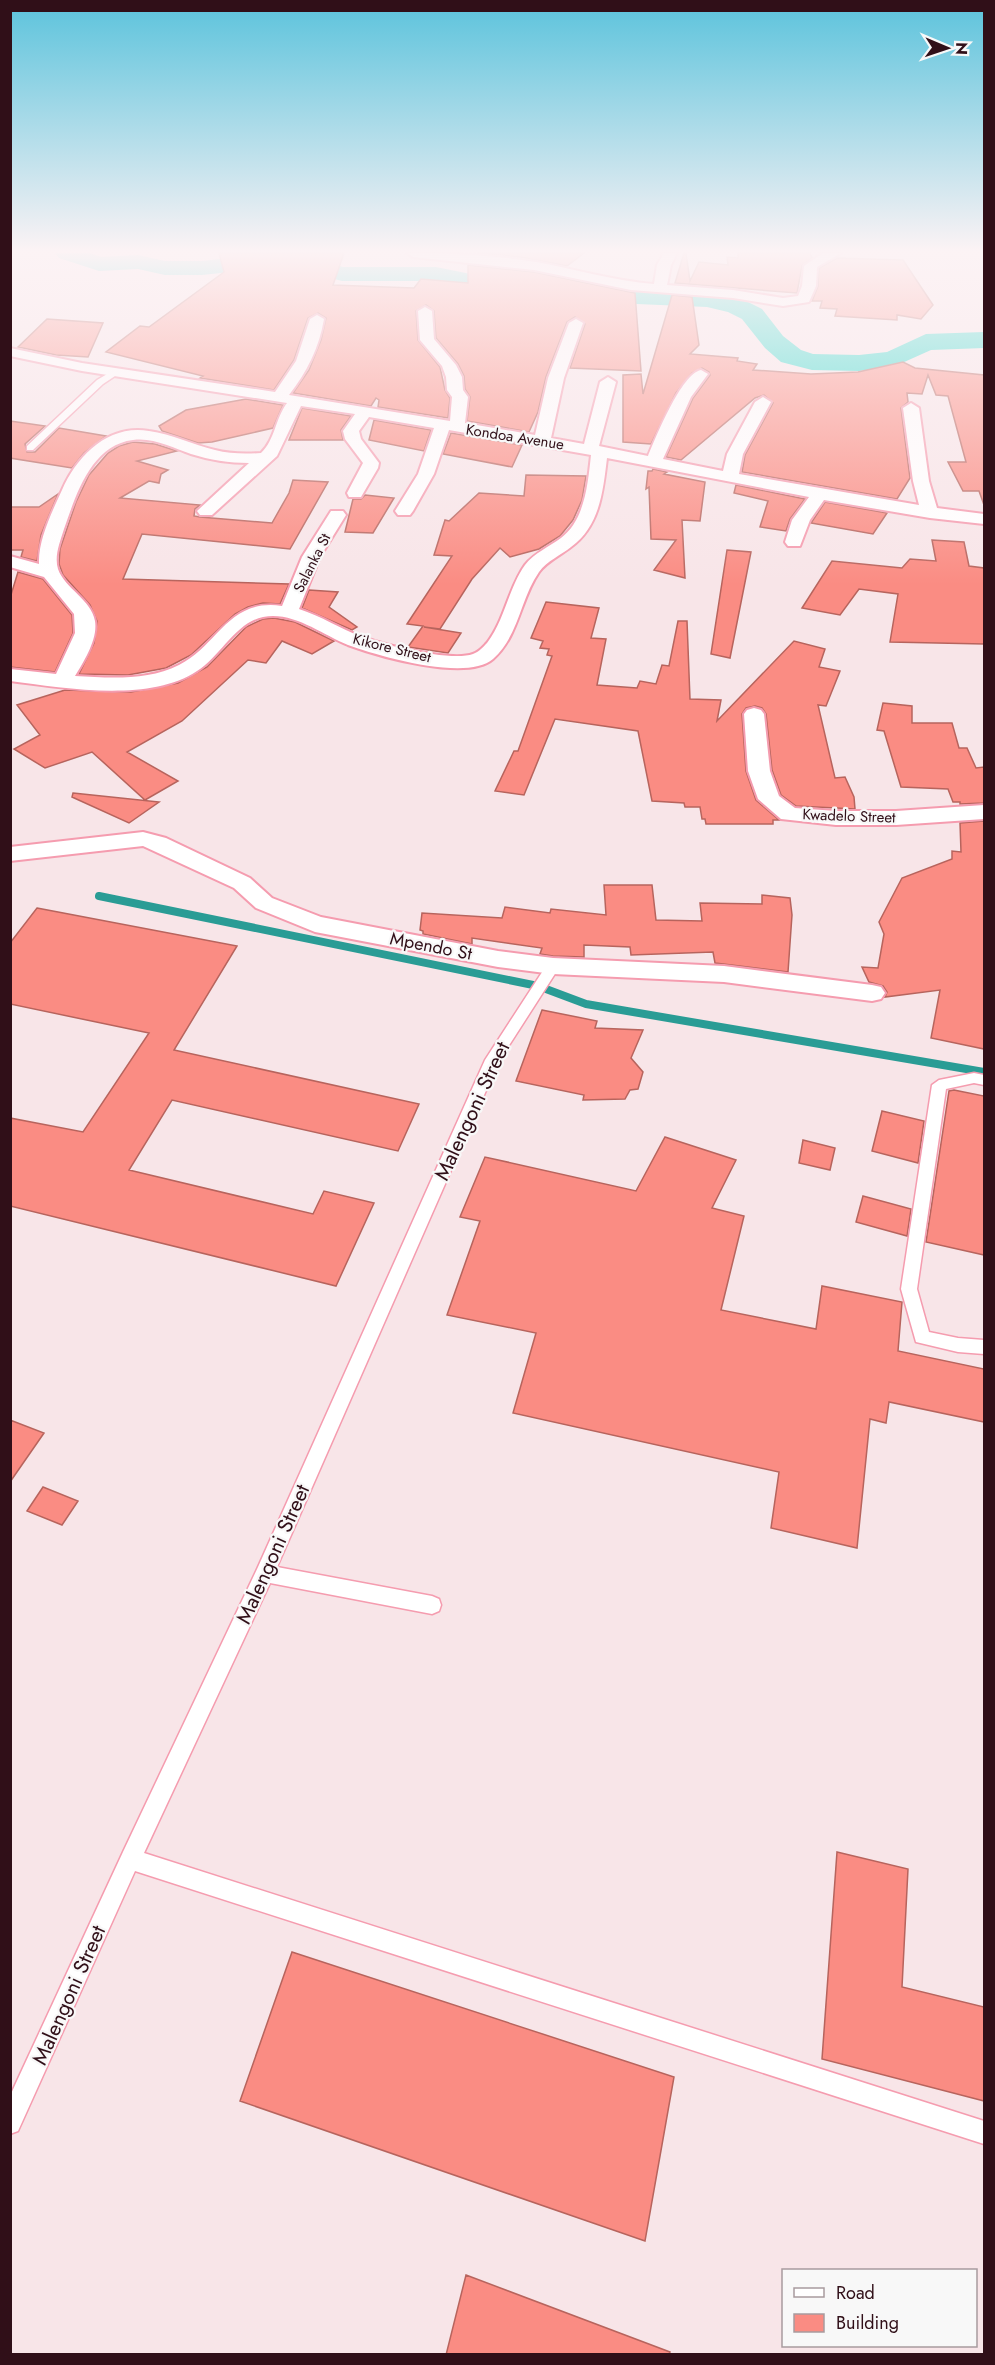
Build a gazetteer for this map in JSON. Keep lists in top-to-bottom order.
{
  "streets": {
    "street": [
      "Kondoa Avenue",
      "Salanka St",
      "Kikore Street",
      "Kwadelo Street",
      "Mpendo St"
    ],
    "lane": ["Malengoni Street"]
  },
  "crossings": [
    ["Kondoa Avenue", "Kikore Street"],
    ["Salanka St", "Kikore Street"],
    ["Mpendo St", "Malengoni Street"]
  ],
  "legend": ["Road", "Building"],
  "north": "right"
}
